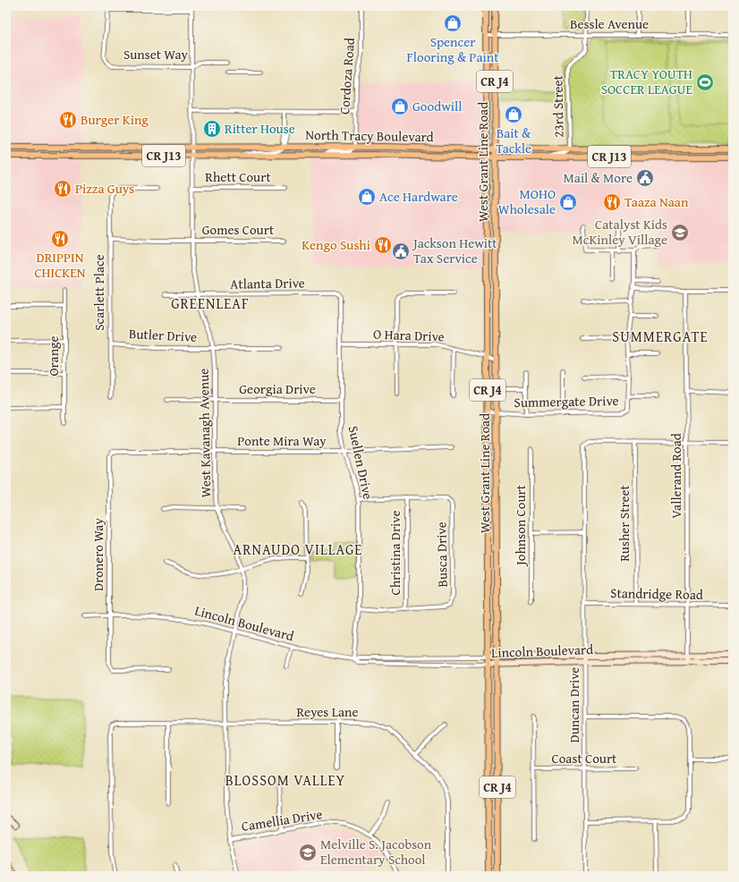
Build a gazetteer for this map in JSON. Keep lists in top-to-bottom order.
{
  "streets": {
    "main road": [
      "CR J4",
      "North Tracy Boulevard",
      "CR J13",
      "West Grant Line Road"
    ],
    "street": [
      "Bessle Avenue",
      "Sunset Way",
      "Cordoza Road",
      "23rd Street",
      "Rhett Court",
      "Gomes Court",
      "Atlanta Drive",
      "Scarlett Place",
      "Butler Drive",
      "O Hara Drive",
      "Orange",
      "Georgia Drive",
      "Summergate Drive",
      "West Kavanagh Avenue",
      "Ponte Mira Way",
      "Suellen Drive",
      "Vallerand Road",
      "Rusher Street",
      "Johnson Court",
      "Christina Drive",
      "Dronero Way",
      "Busca Drive",
      "Standridge Road",
      "Lincoln Boulevard",
      "Duncan Drive",
      "Reyes Lane",
      "Coast Court",
      "Camellia Drive"
    ]
  },
  "crossings": [
    ["Bessle Avenue", "23rd Street"],
    ["Bessle Avenue", "West Grant Line Road"],
    ["Sunset Way", "West Kavanagh Avenue"],
    ["Cordoza Road", "North Tracy Boulevard"],
    ["23rd Street", "North Tracy Boulevard"],
    ["North Tracy Boulevard", "West Grant Line Road"],
    ["North Tracy Boulevard", "West Kavanagh Avenue"],
    ["West Grant Line Road", "O Hara Drive"],
    ["West Grant Line Road", "Summergate Drive"],
    ["West Grant Line Road", "Lincoln Boulevard"],
    ["Rhett Court", "West Kavanagh Avenue"],
    ["Gomes Court", "Scarlett Place"],
    ["Gomes Court", "West Kavanagh Avenue"],
    ["Atlanta Drive", "West Kavanagh Avenue"],
    ["Atlanta Drive", "Suellen Drive"],
    ["Scarlett Place", "Butler Drive"],
    ["Butler Drive", "West Kavanagh Avenue"],
    ["O Hara Drive", "Suellen Drive"],
    ["Georgia Drive", "West Kavanagh Avenue"],
    ["Georgia Drive", "Suellen Drive"],
    ["West Kavanagh Avenue", "Ponte Mira Way"],
    ["West Kavanagh Avenue", "Lincoln Boulevard"],
    ["West Kavanagh Avenue", "Reyes Lane"],
    ["West Kavanagh Avenue", "Camellia Drive"],
    ["Ponte Mira Way", "Suellen Drive"],
    ["Ponte Mira Way", "Dronero Way"],
    ["Suellen Drive", "Lincoln Boulevard"],
    ["Vallerand Road", "Standridge Road"],
    ["Vallerand Road", "Lincoln Boulevard"],
    ["Rusher Street", "Standridge Road"],
    ["Rusher Street", "Duncan Drive"],
    ["Christina Drive", "Busca Drive"],
    ["Dronero Way", "Lincoln Boulevard"],
    ["Standridge Road", "Duncan Drive"],
    ["Lincoln Boulevard", "Duncan Drive"],
    ["Duncan Drive", "Coast Court"]
  ],
  "districts": [
    "GREENLEAF",
    "SUMMERGATE",
    "ARNAUDO VILLAGE",
    "BLOSSOM VALLEY"
  ],
  "places": {
    "shop": [
      "Spencer Flooring & Paint",
      "Goodwill",
      "Bait & Tackle",
      "Ace Hardware",
      "MOHO Wholesale"
    ],
    "sports": ["TRACY YOUTH SOCCER LEAGUE"],
    "restaurant": [
      "Burger King",
      "Pizza Guys",
      "Taaza Naan",
      "DRIPPIN CHICKEN",
      "Kengo Sushi"
    ],
    "building": ["Ritter House"],
    "public building": ["Mail & More", "Jackson Hewitt Tax Service"],
    "school or university": ["Catalyst Kids McKinley Village", "Melville S. Jacobson Elementary School"]
  }
}
